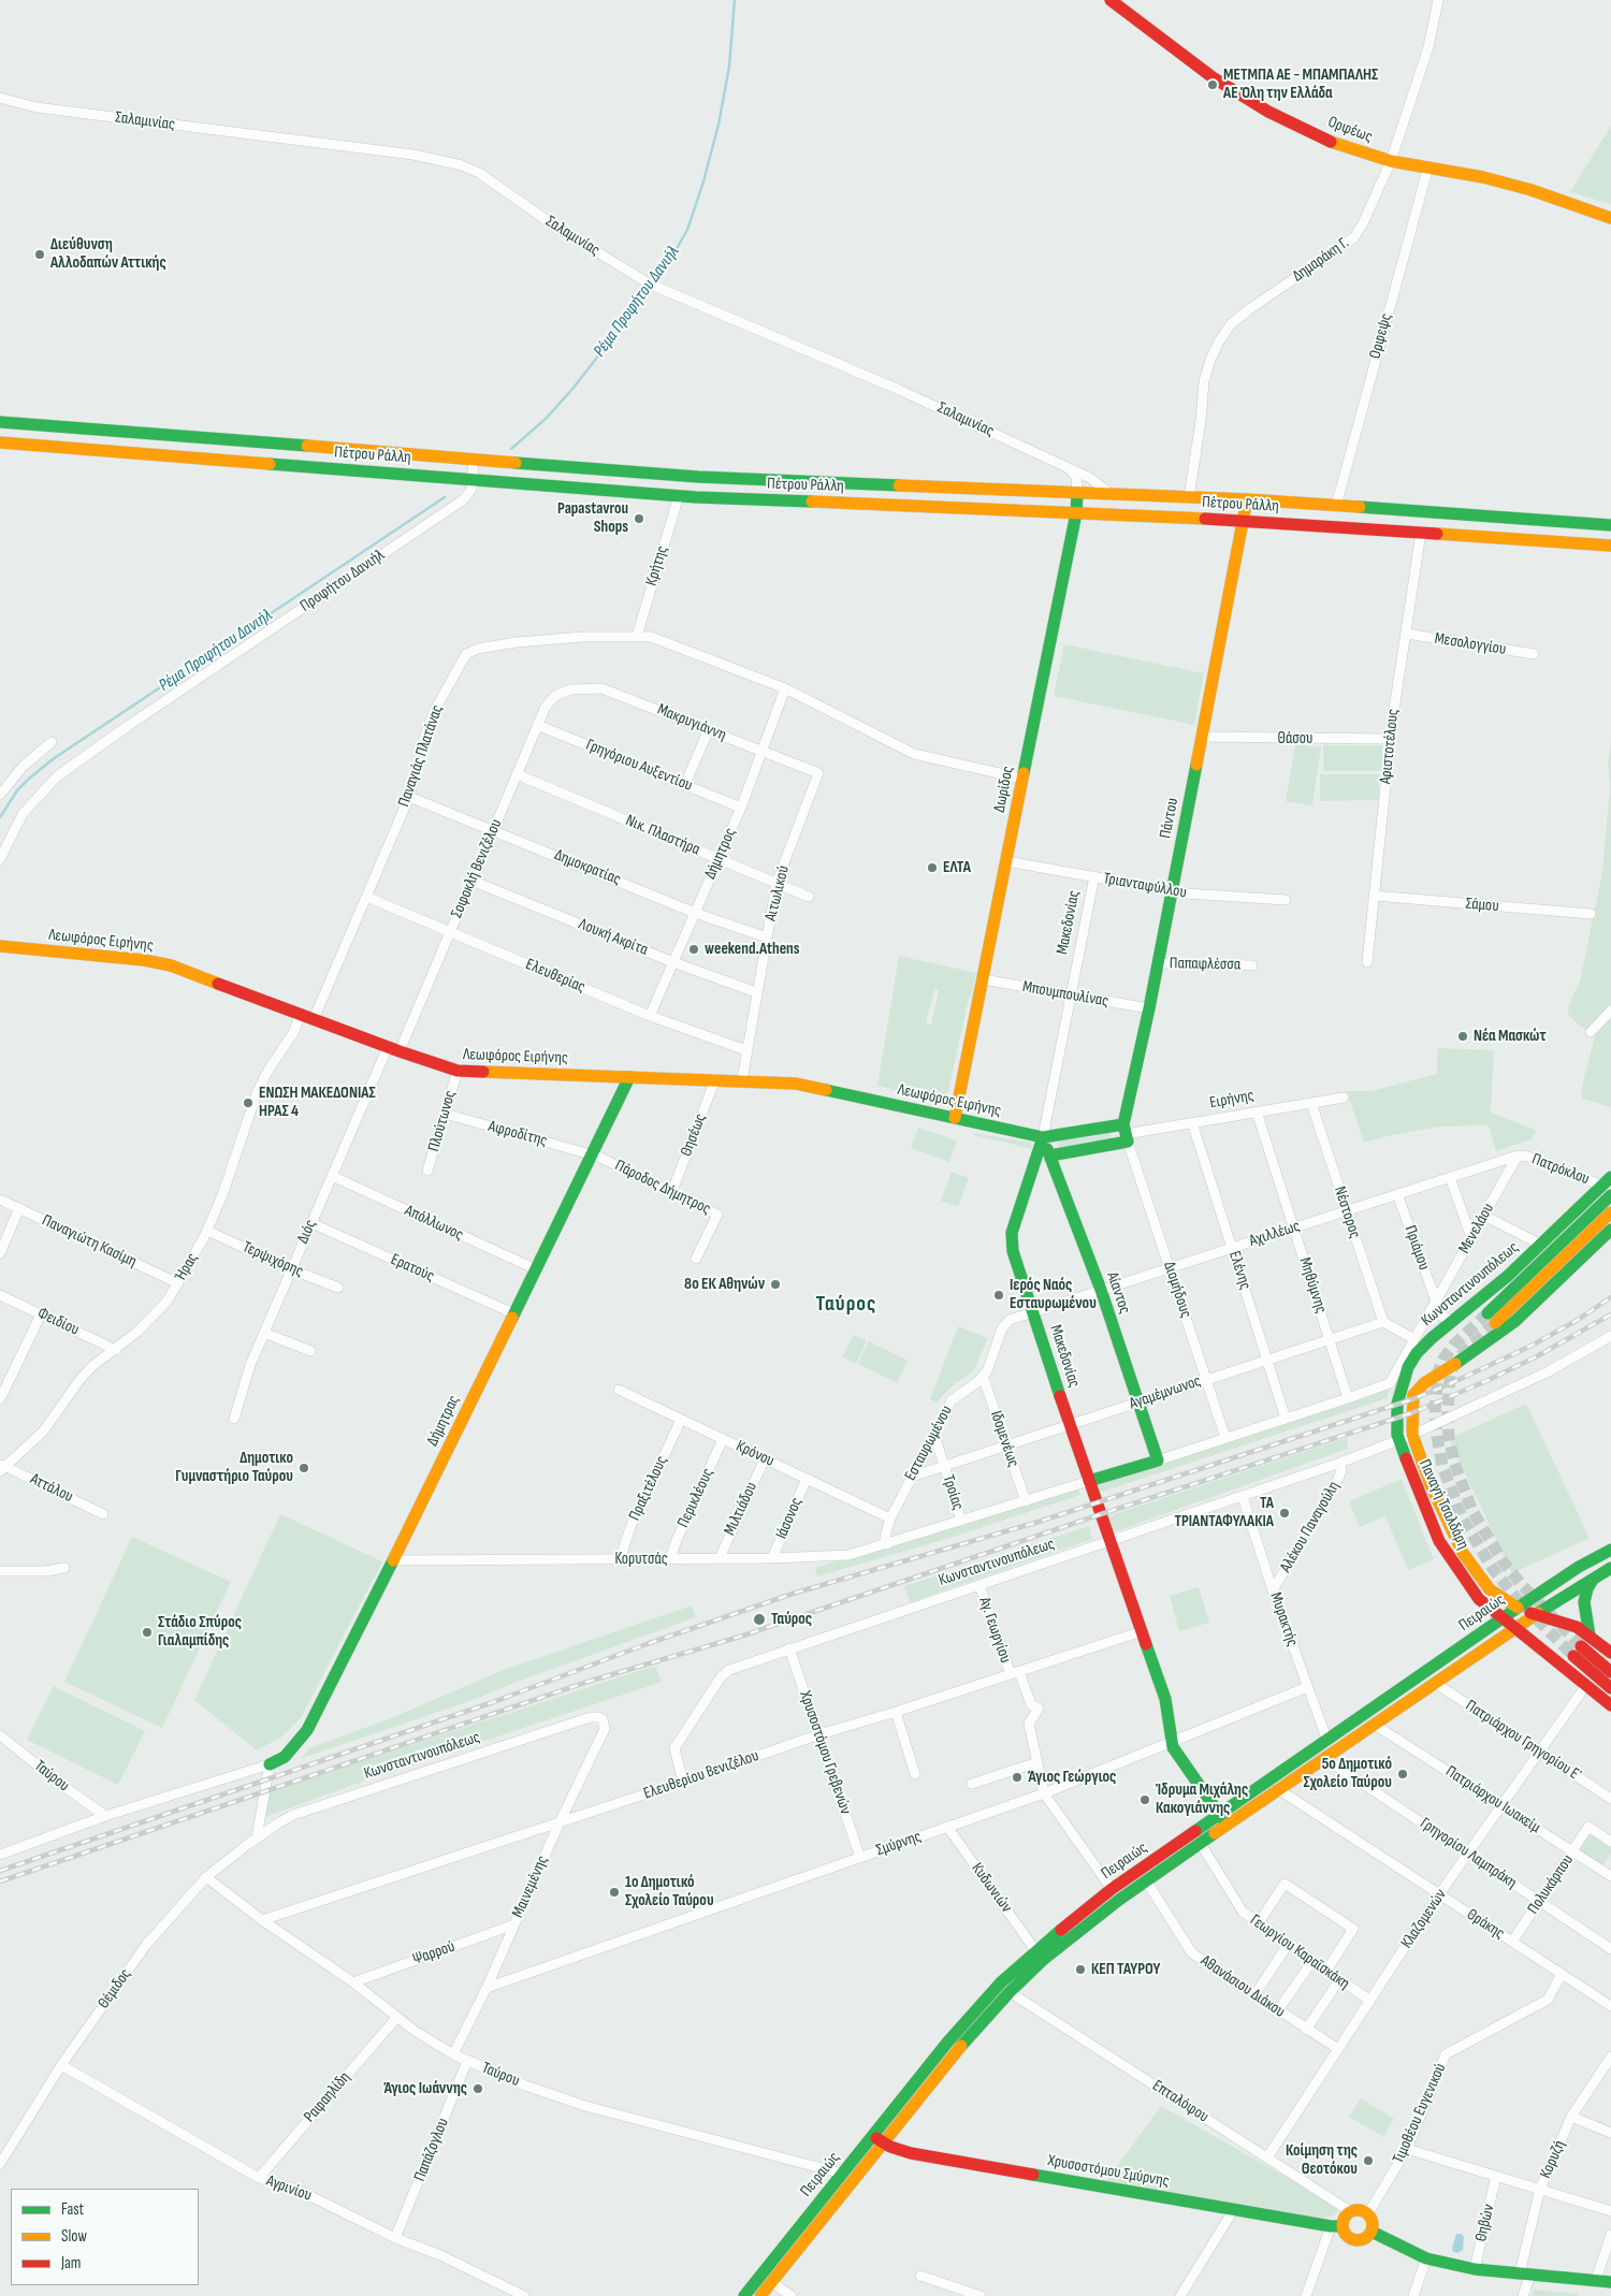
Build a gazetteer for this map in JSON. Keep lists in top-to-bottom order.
{
  "streets": {
    "street": [
      "Σαλαμινίας",
      "Ορφέως",
      "Δημαράκη Γ.",
      "Ορφεψς",
      "Πέτρου Ράλλη",
      "Κρήτης",
      "Προφήτου Δανιήλ",
      "Μεσολογγίου",
      "Μακρυγιάννη",
      "Θάσου",
      "Αριστοτέλους",
      "Παναγιάς Πλατάνας",
      "Γρηγόριου Αυξεντίου",
      "Δωρίδος",
      "Πάντου",
      "Νικ. Πλαστήρα",
      "Δήμητρος",
      "Δημοκρατίας",
      "Σοφοκλή Βενιζέλου",
      "Τριανταφύλλου",
      "Αιτωλικού",
      "Σάμου",
      "Μακεδονίας",
      "Λουκή Ακρίτα",
      "Λεωφόρος Ειρήνης",
      "Παπαφλέσσα",
      "Ελευθερίας",
      "Μπουμπουλίνας",
      "Ειρήνης",
      "Πλούτωνος",
      "Αφροδίτης",
      "Θησέως",
      "Πατρόκλου",
      "Πάροδος Δήμητρος",
      "Νέστορος",
      "Απόλλωνος",
      "Μενελάου",
      "Διός",
      "Αχιλλέως",
      "Παναγιώτη Κασίμη",
      "Πριάμου",
      "Τερψιχόρης",
      "Ήρας",
      "Ερατούς",
      "Ελένης",
      "Κωνσταντινουπόλεως",
      "Μηθύμνης",
      "Διομήδους",
      "Αίαντος",
      "Φειδίου",
      "Αγαμέμνωνος",
      "Δήμητρας",
      "Ιδομενέως",
      "Εσταυρωμένου",
      "Κρόνου",
      "Αττάλου",
      "Πραξιτέλους",
      "Τροίας",
      "Περικλέους",
      "Παναγή Τσαλδάρη",
      "Μιλτιάδου",
      "Ιάσονος",
      "Αλέκου Παναγούλη",
      "Κορυτσάς",
      "Πειραιώς",
      "Μυρακτής",
      "Αγ. Γεωργίου",
      "Πατριάρχου Γρηγορίου Ε΄",
      "Χρυσοστόμου Γρεβενών",
      "Ελευθερίου Βενιζέλου",
      "Ταύρου",
      "Πατριάρχου Ιωακείμ",
      "Σμύρνης",
      "Γρηγορίου Λαμπράκη",
      "Πολυκάρπου",
      "Μαινεμένης",
      "Κυδωνιών",
      "Κλαζομενών",
      "Θράκης",
      "Γεωργίου Καραϊσκάκη",
      "Ψαρρού",
      "Αθανάσιου Διάκου",
      "Θέμιδος",
      "Ραφαηλίδη",
      "Επταλόφου",
      "Τιμοθέου Ευγενικού",
      "Παπάζογλου",
      "Κορυζή",
      "Χρυσοστόμου Σμύρνης",
      "Αγρινίου",
      "Θηβών"
    ]
  },
  "crossings": [
    ["Σαλαμινίας", "Πέτρου Ράλλη"],
    ["Σαλαμινίας", "Δωρίδος"],
    ["Ορφέως", "Δημαράκη Γ."],
    ["Ορφέως", "Ορφεψς"],
    ["Δημαράκη Γ.", "Πέτρου Ράλλη"],
    ["Ορφεψς", "Πέτρου Ράλλη"],
    ["Πέτρου Ράλλη", "Κρήτης"],
    ["Πέτρου Ράλλη", "Προφήτου Δανιήλ"],
    ["Πέτρου Ράλλη", "Αριστοτέλους"],
    ["Πέτρου Ράλλη", "Δωρίδος"],
    ["Πέτρου Ράλλη", "Πάντου"],
    ["Κρήτης", "Παναγιάς Πλατάνας"],
    ["Μεσολογγίου", "Αριστοτέλους"],
    ["Μακρυγιάννη", "Δήμητρος"],
    ["Μακρυγιάννη", "Σοφοκλή Βενιζέλου"],
    ["Μακρυγιάννη", "Αιτωλικού"],
    ["Θάσου", "Αριστοτέλους"],
    ["Θάσου", "Πάντου"],
    ["Αριστοτέλους", "Σάμου"],
    ["Παναγιάς Πλατάνας", "Δωρίδος"],
    ["Παναγιάς Πλατάνας", "Δήμητρος"],
    ["Παναγιάς Πλατάνας", "Δημοκρατίας"],
    ["Παναγιάς Πλατάνας", "Λεωφόρος Ειρήνης"],
    ["Παναγιάς Πλατάνας", "Ελευθερίας"],
    ["Γρηγόριου Αυξεντίου", "Δήμητρος"],
    ["Γρηγόριου Αυξεντίου", "Σοφοκλή Βενιζέλου"],
    ["Δωρίδος", "Τριανταφύλλου"],
    ["Δωρίδος", "Λεωφόρος Ειρήνης"],
    ["Δωρίδος", "Μπουμπουλίνας"],
    ["Πάντου", "Τριανταφύλλου"],
    ["Πάντου", "Παπαφλέσσα"],
    ["Πάντου", "Μπουμπουλίνας"],
    ["Πάντου", "Ειρήνης"],
    ["Πάντου", "Διομήδους"],
    ["Νικ. Πλαστήρα", "Δήμητρος"],
    ["Νικ. Πλαστήρα", "Σοφοκλή Βενιζέλου"],
    ["Νικ. Πλαστήρα", "Αιτωλικού"],
    ["Δήμητρος", "Δημοκρατίας"],
    ["Δήμητρος", "Λουκή Ακρίτα"],
    ["Δήμητρος", "Ελευθερίας"],
    ["Δημοκρατίας", "Σοφοκλή Βενιζέλου"],
    ["Δημοκρατίας", "Αιτωλικού"],
    ["Σοφοκλή Βενιζέλου", "Λουκή Ακρίτα"],
    ["Σοφοκλή Βενιζέλου", "Λεωφόρος Ειρήνης"],
    ["Σοφοκλή Βενιζέλου", "Ελευθερίας"],
    ["Σοφοκλή Βενιζέλου", "Διός"],
    ["Τριανταφύλλου", "Μακεδονίας"],
    ["Αιτωλικού", "Λουκή Ακρίτα"],
    ["Αιτωλικού", "Λεωφόρος Ειρήνης"],
    ["Αιτωλικού", "Ελευθερίας"],
    ["Μακεδονίας", "Λεωφόρος Ειρήνης"],
    ["Μακεδονίας", "Μπουμπουλίνας"],
    ["Μακεδονίας", "Ειρήνης"],
    ["Μακεδονίας", "Αχιλλέως"],
    ["Μακεδονίας", "Κωνσταντινουπόλεως"],
    ["Μακεδονίας", "Αίαντος"],
    ["Μακεδονίας", "Αγαμέμνωνος"],
    ["Μακεδονίας", "Εσταυρωμένου"],
    ["Μακεδονίας", "Πειραιώς"],
    ["Μακεδονίας", "Ελευθερίου Βενιζέλου"],
    ["Μακεδονίας", "Σμύρνης"],
    ["Λεωφόρος Ειρήνης", "Ειρήνης"],
    ["Λεωφόρος Ειρήνης", "Πλούτωνος"],
    ["Λεωφόρος Ειρήνης", "Θησέως"],
    ["Λεωφόρος Ειρήνης", "Διός"],
    ["Λεωφόρος Ειρήνης", "Ήρας"],
    ["Λεωφόρος Ειρήνης", "Αίαντος"],
    ["Λεωφόρος Ειρήνης", "Δήμητρας"],
    ["Ειρήνης", "Νέστορος"],
    ["Ειρήνης", "Ελένης"],
    ["Ειρήνης", "Μηθύμνης"],
    ["Ειρήνης", "Διομήδους"],
    ["Ειρήνης", "Αίαντος"],
    ["Πλούτωνος", "Αφροδίτης"],
    ["Αφροδίτης", "Πάροδος Δήμητρος"],
    ["Αφροδίτης", "Δήμητρας"],
    ["Θησέως", "Πάροδος Δήμητρος"],
    ["Πατρόκλου", "Μενελάου"],
    ["Πατρόκλου", "Αχιλλέως"],
    ["Πατρόκλου", "Κωνσταντινουπόλεως"],
    ["Πάροδος Δήμητρος", "Δήμητρας"],
    ["Νέστορος", "Αχιλλέως"],
    ["Νέστορος", "Αγαμέμνωνος"],
    ["Απόλλωνος", "Διός"],
    ["Απόλλωνος", "Δήμητρας"],
    ["Μενελάου", "Αχιλλέως"],
    ["Μενελάου", "Πριάμου"],
    ["Μενελάου", "Μηθύμνης"],
    ["Διός", "Τερψιχόρης"],
    ["Διός", "Ερατούς"],
    ["Αχιλλέως", "Πριάμου"],
    ["Αχιλλέως", "Ελένης"],
    ["Αχιλλέως", "Μηθύμνης"],
    ["Αχιλλέως", "Διομήδους"],
    ["Αχιλλέως", "Αίαντος"],
    ["Αχιλλέως", "Εσταυρωμένου"],
    ["Παναγιώτη Κασίμη", "Ήρας"],
    ["Τερψιχόρης", "Ήρας"],
    ["Ήρας", "Φειδίου"],
    ["Ήρας", "Αττάλου"],
    ["Ερατούς", "Δήμητρας"],
    ["Ελένης", "Αγαμέμνωνος"],
    ["Κωνσταντινουπόλεως", "Παναγή Τσαλδάρη"],
    ["Κωνσταντινουπόλεως", "Αλέκου Παναγούλη"],
    ["Κωνσταντινουπόλεως", "Μυρακτής"],
    ["Κωνσταντινουπόλεως", "Αγ. Γεωργίου"],
    ["Κωνσταντινουπόλεως", "Χρυσοστόμου Γρεβενών"],
    ["Κωνσταντινουπόλεως", "Ελευθερίου Βενιζέλου"],
    ["Κωνσταντινουπόλεως", "Μαινεμένης"],
    ["Κωνσταντινουπόλεως", "Θέμιδος"],
    ["Μηθύμνης", "Αγαμέμνωνος"],
    ["Διομήδους", "Αγαμέμνωνος"],
    ["Αίαντος", "Αγαμέμνωνος"],
    ["Αγαμέμνωνος", "Ιδομενέως"],
    ["Αγαμέμνωνος", "Εσταυρωμένου"],
    ["Αγαμέμνωνος", "Τροίας"],
    ["Δήμητρας", "Κορυτσάς"],
    ["Ιδομενέως", "Εσταυρωμένου"],
    ["Εσταυρωμένου", "Κρόνου"],
    ["Εσταυρωμένου", "Τροίας"],
    ["Εσταυρωμένου", "Κορυτσάς"],
    ["Κρόνου", "Πραξιτέλους"],
    ["Κρόνου", "Περικλέους"],
    ["Κρόνου", "Μιλτιάδου"],
    ["Κρόνου", "Ιάσονος"],
    ["Πραξιτέλους", "Κορυτσάς"],
    ["Περικλέους", "Κορυτσάς"],
    ["Παναγή Τσαλδάρη", "Πειραιώς"],
    ["Παναγή Τσαλδάρη", "Κλαζομενών"],
    ["Μιλτιάδου", "Κορυτσάς"],
    ["Ιάσονος", "Κορυτσάς"],
    ["Αλέκου Παναγούλη", "Μυρακτής"],
    ["Πειραιώς", "Μυρακτής"],
    ["Πειραιώς", "Πατριάρχου Γρηγορίου Ε΄"],
    ["Πειραιώς", "Ταύρου"],
    ["Πειραιώς", "Πατριάρχου Ιωακείμ"],
    ["Πειραιώς", "Γρηγορίου Λαμπράκη"],
    ["Πειραιώς", "Κυδωνιών"],
    ["Πειραιώς", "Θράκης"],
    ["Πειραιώς", "Γεωργίου Καραϊσκάκη"],
    ["Πειραιώς", "Αθανάσιου Διάκου"],
    ["Πειραιώς", "Επταλόφου"],
    ["Πειραιώς", "Χρυσοστόμου Σμύρνης"],
    ["Μυρακτής", "Σμύρνης"],
    ["Αγ. Γεωργίου", "Ελευθερίου Βενιζέλου"],
    ["Πατριάρχου Γρηγορίου Ε΄", "Κλαζομενών"],
    ["Χρυσοστόμου Γρεβενών", "Ελευθερίου Βενιζέλου"],
    ["Χρυσοστόμου Γρεβενών", "Σμύρνης"],
    ["Ελευθερίου Βενιζέλου", "Ταύρου"],
    ["Ελευθερίου Βενιζέλου", "Μαινεμένης"],
    ["Ταύρου", "Μαινεμένης"],
    ["Ταύρου", "Ψαρρού"],
    ["Ταύρου", "Θέμιδος"],
    ["Ταύρου", "Ραφαηλίδη"],
    ["Ταύρου", "Παπάζογλου"],
    ["Πατριάρχου Ιωακείμ", "Πολυκάρπου"],
    ["Πατριάρχου Ιωακείμ", "Κλαζομενών"],
    ["Σμύρνης", "Μαινεμένης"],
    ["Σμύρνης", "Κυδωνιών"],
    ["Γρηγορίου Λαμπράκη", "Πολυκάρπου"],
    ["Γρηγορίου Λαμπράκη", "Κλαζομενών"],
    ["Πολυκάρπου", "Θράκης"],
    ["Μαινεμένης", "Ψαρρού"],
    ["Κλαζομενών", "Θράκης"],
    ["Κλαζομενών", "Γεωργίου Καραϊσκάκη"],
    ["Κλαζομενών", "Αθανάσιου Διάκου"],
    ["Κλαζομενών", "Επταλόφου"],
    ["Θράκης", "Τιμοθέου Ευγενικού"],
    ["Θέμιδος", "Αγρινίου"],
    ["Ραφαηλίδη", "Αγρινίου"],
    ["Επταλόφου", "Τιμοθέου Ευγενικού"],
    ["Επταλόφου", "Χρυσοστόμου Σμύρνης"],
    ["Τιμοθέου Ευγενικού", "Χρυσοστόμου Σμύρνης"],
    ["Παπάζογλου", "Αγρινίου"]
  ],
  "districts": ["Ταύρος"],
  "water": ["Ρέμα Προφήτου Δανιήλ"],
  "places": [
    "ΜΕΤΜΠΑ ΑΕ - ΜΠΑΜΠΑΛΗΣ ΑΕ Όλη την Ελλάδα",
    "Διεύθυνση Αλλοδαπών Αττικής",
    "Papastavrou Shops",
    "ΕΛΤΑ",
    "weekend.Athens",
    "Νέα Μασκώτ",
    "ΕΝΩΣΗ ΜΑΚΕΔΟΝΙΑΣ ΗΡΑΣ 4",
    "8ο ΕΚ Αθηνών",
    "Ιερός Ναός Εσταυρωμένου",
    "Δημοτικο Γυμναστήριο Ταύρου",
    "ΤΑ ΤΡΙΑΝΤΑΦΥΛΑΚΙΑ",
    "Ταύρος",
    "Στάδιο Σπύρος Γιαλαμπίδης",
    "5ο Δημοτικό Σχολείο Ταύρου",
    "Άγιος Γεώργιος",
    "Ίδρυμα Μιχάλης Κακογιάννης",
    "1ο Δημοτικό Σχολείο Ταύρου",
    "ΚΕΠ ΤΑΥΡΟΥ",
    "Άγιος Ιωάννης",
    "Κοίμηση της Θεοτόκου"
  ],
  "legend": ["Fast", "Slow", "Jam"]
}
